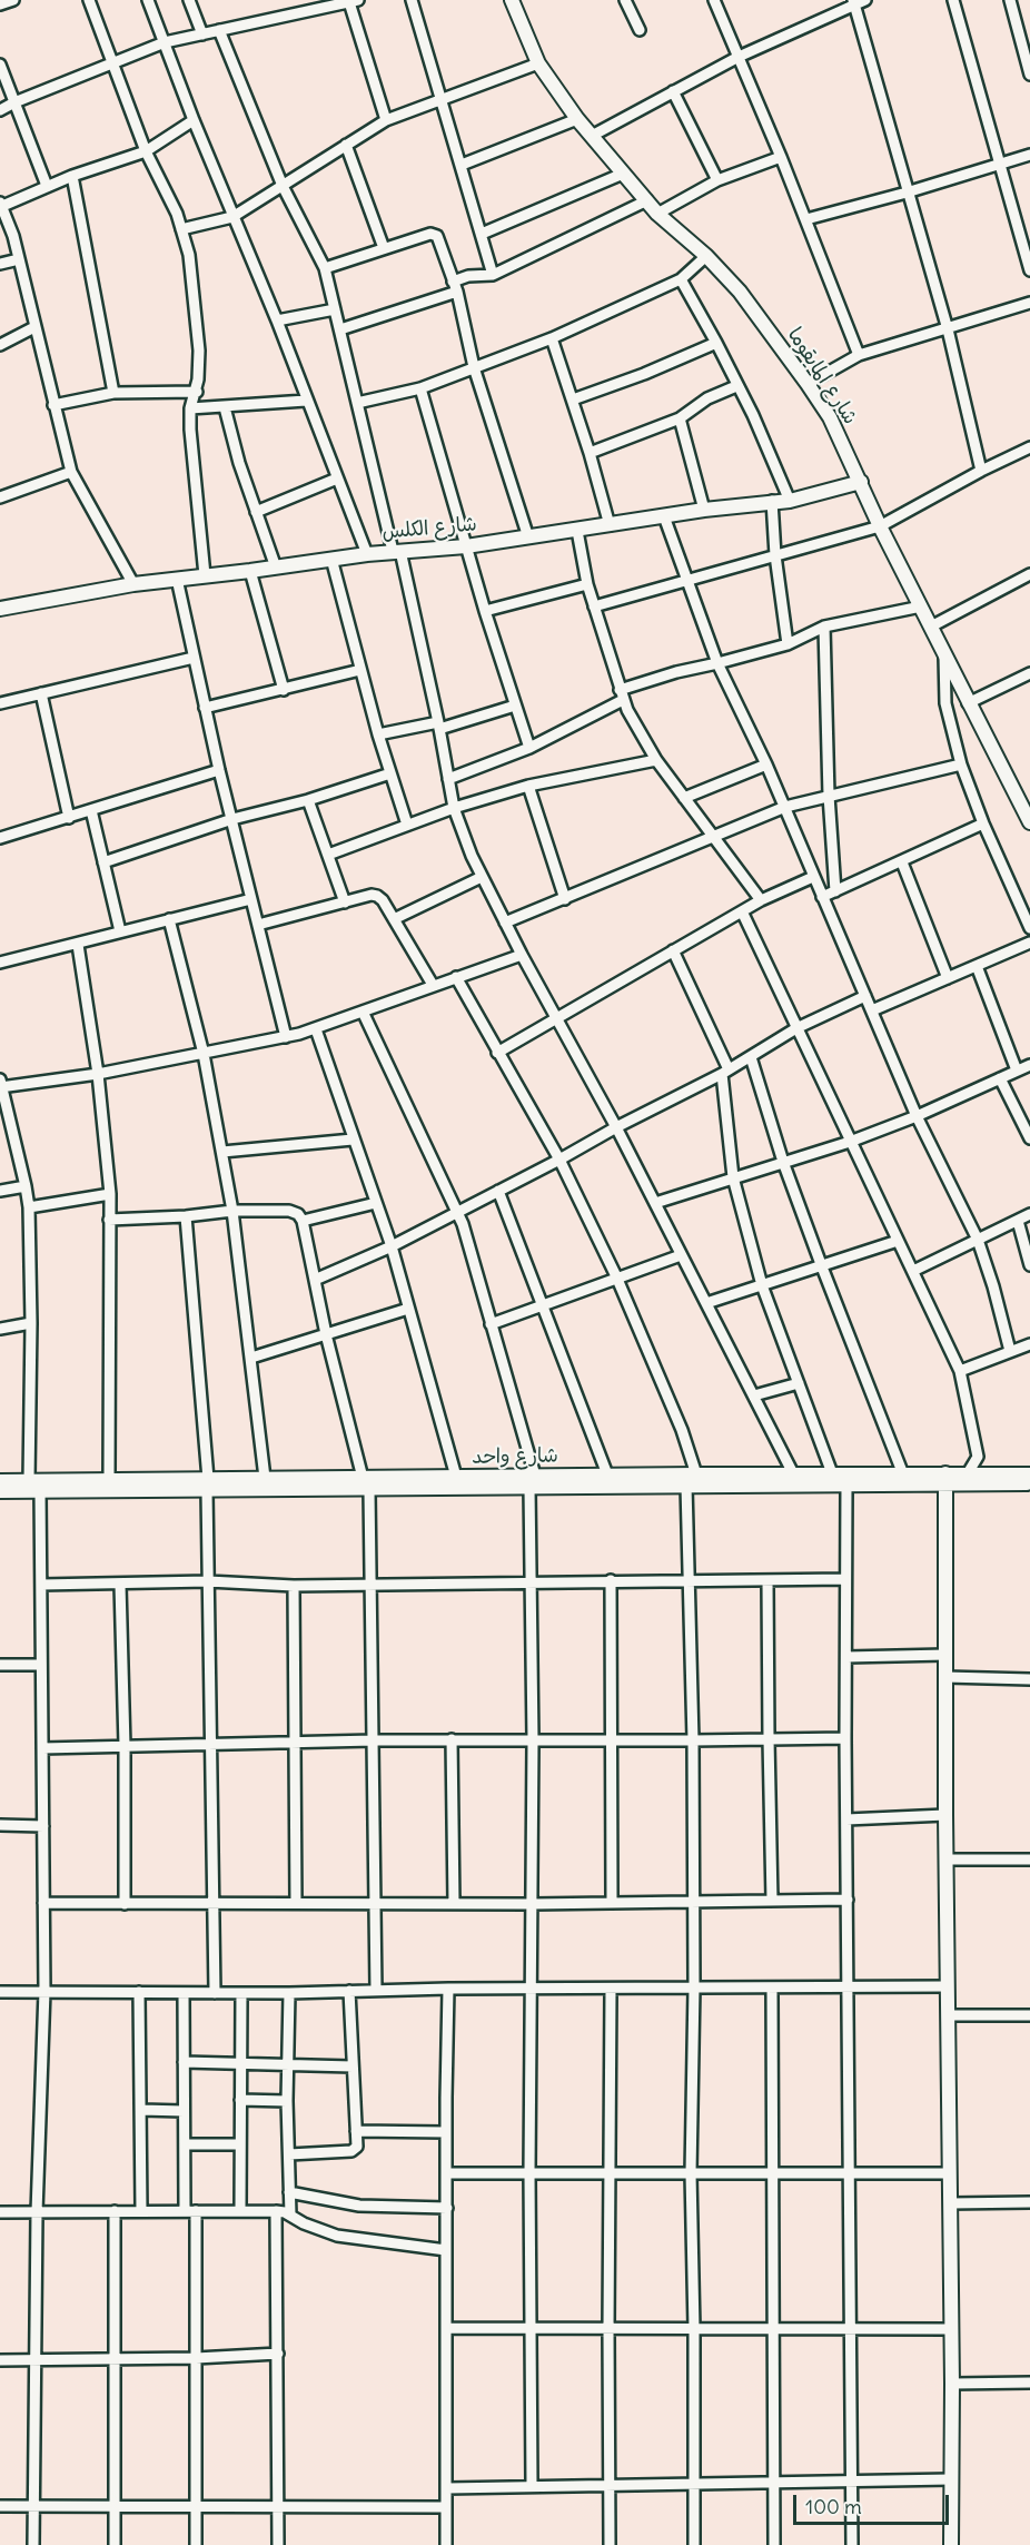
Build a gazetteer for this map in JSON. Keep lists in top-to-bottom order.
{
  "streets": {
    "street": ["شارع المايقوما", "شارع الكلس", "شارع واحد"]
  },
  "crossings": [
    ["شارع المايقوما", "شارع الكلس"]
  ],
  "scale_bar": "100 m"
}
